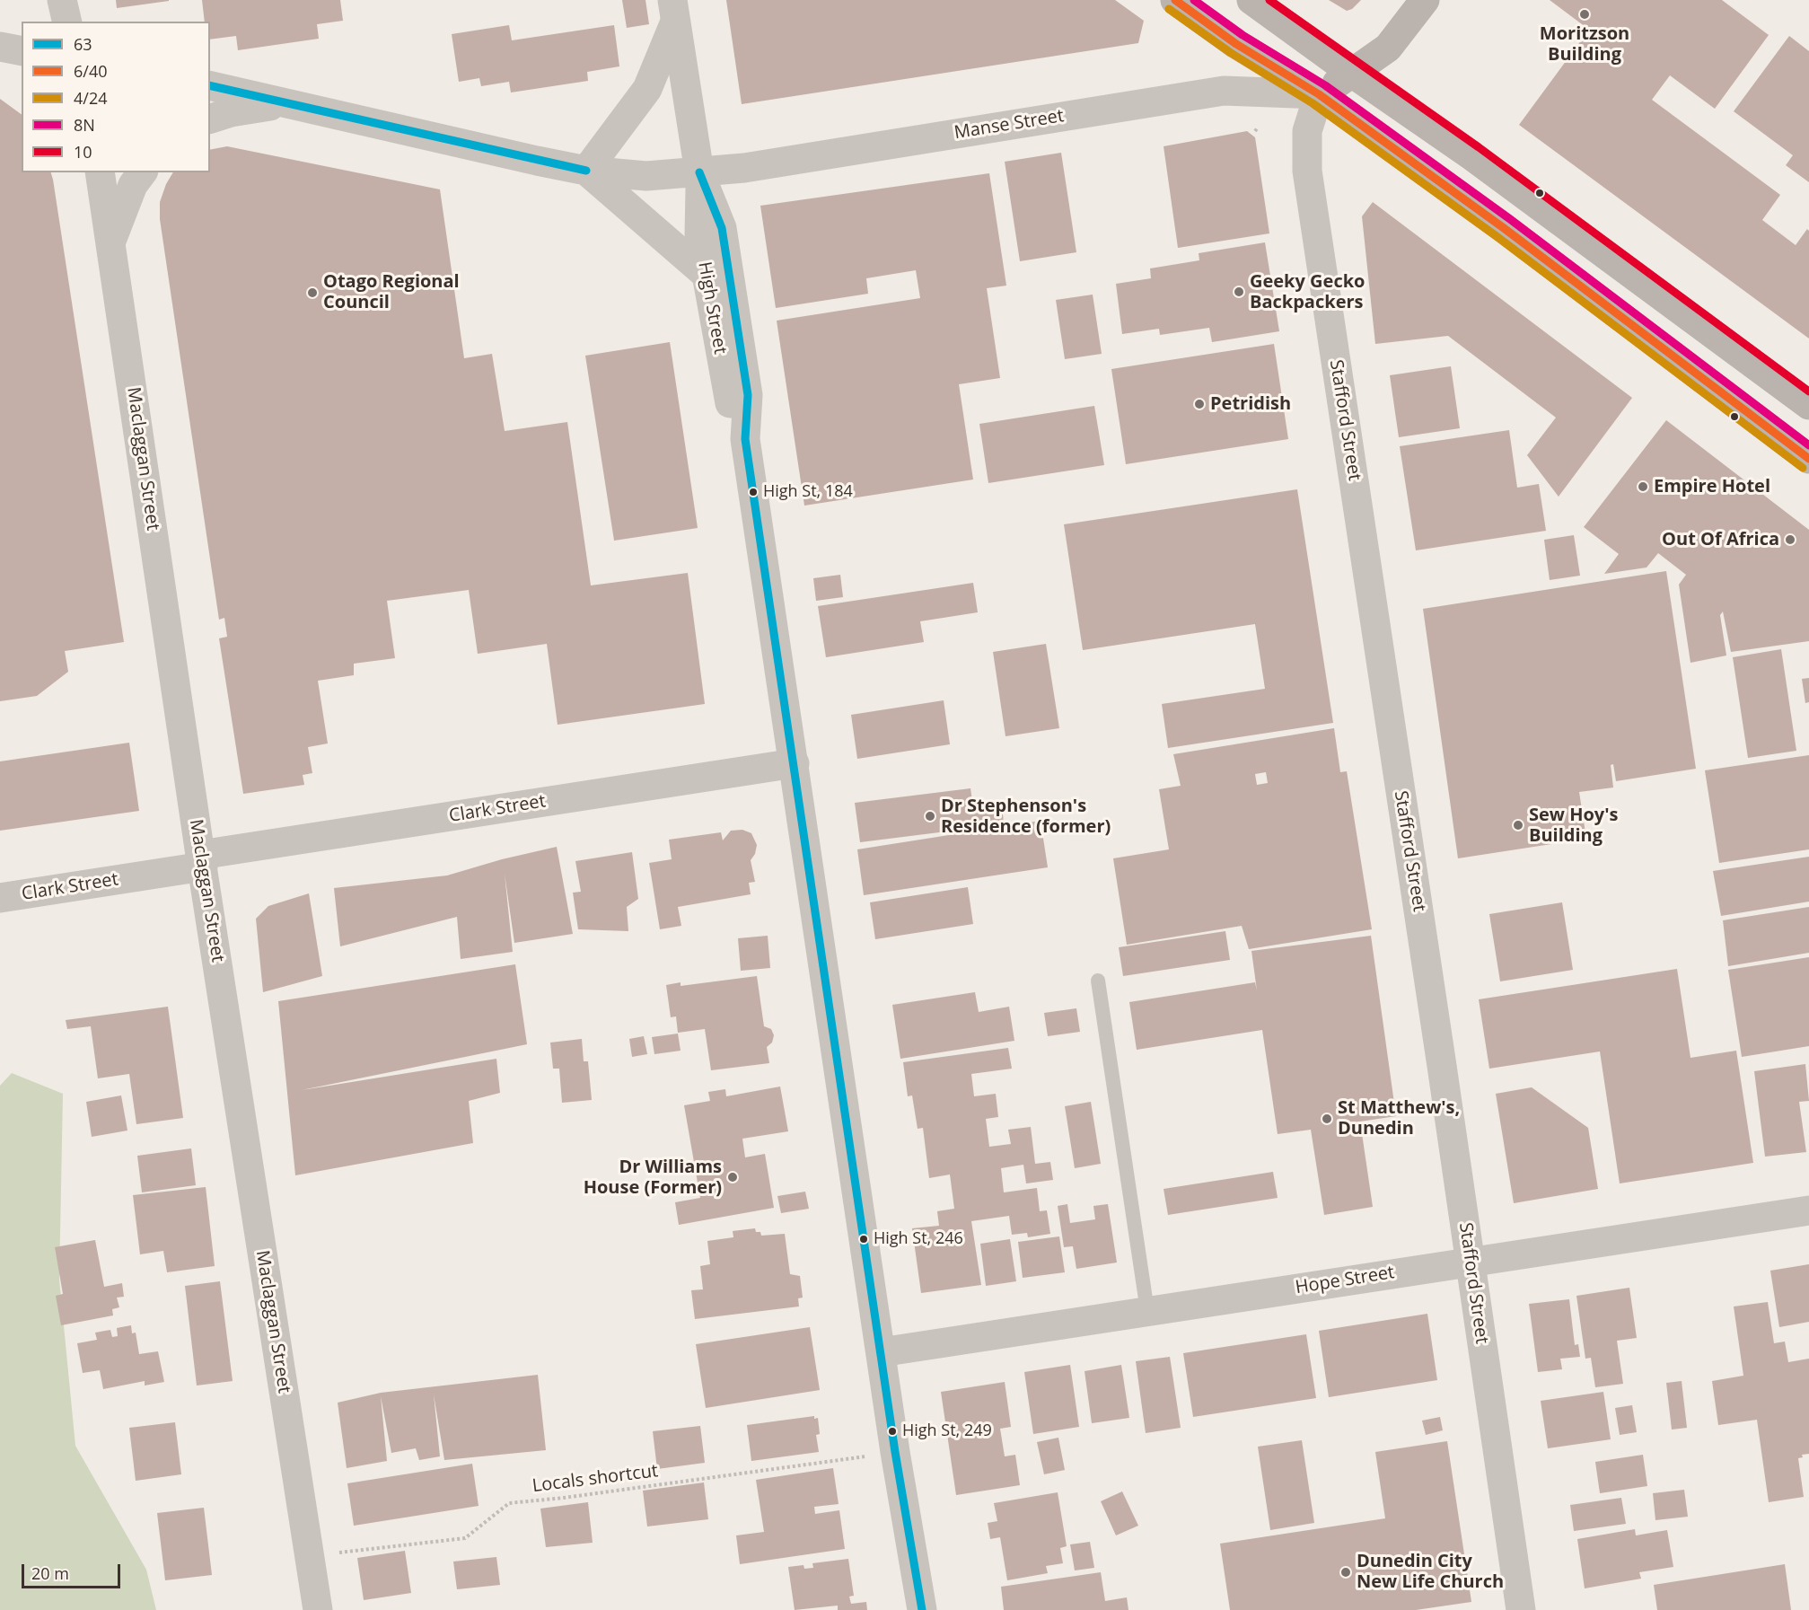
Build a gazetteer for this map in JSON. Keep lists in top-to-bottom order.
{
  "streets": {
    "street": [
      "Manse Street",
      "High Street",
      "Stafford Street",
      "Maclaggan Street",
      "Clark Street",
      "Hope Street"
    ],
    "path": ["Locals shortcut"]
  },
  "crossings": [
    ["Manse Street", "High Street"],
    ["Manse Street", "Stafford Street"],
    ["High Street", "Clark Street"],
    ["High Street", "Hope Street"],
    ["High Street", "Locals shortcut"],
    ["Stafford Street", "Hope Street"],
    ["Maclaggan Street", "Clark Street"],
    ["Maclaggan Street", "Locals shortcut"]
  ],
  "places": [
    "Moritzson Building",
    "Geeky Gecko Backpackers",
    "Otago Regional Council",
    "Petridish",
    "Empire Hotel",
    "High St, 184",
    "Out Of Africa",
    "Dr Stephenson's Residence (former)",
    "Sew Hoy's Building",
    "St Matthew's, Dunedin",
    "Dr Williams House (Former)",
    "High St, 246",
    "High St, 249",
    "Dunedin City New Life Church"
  ],
  "lines": [
    "transit line 6/40",
    "transit line 8N",
    "transit line 10",
    "transit line 4/24",
    "transit line 63"
  ],
  "legend": [
    "63",
    "6/40",
    "4/24",
    "8N",
    "10"
  ],
  "scale_bar": "20 m"
}
